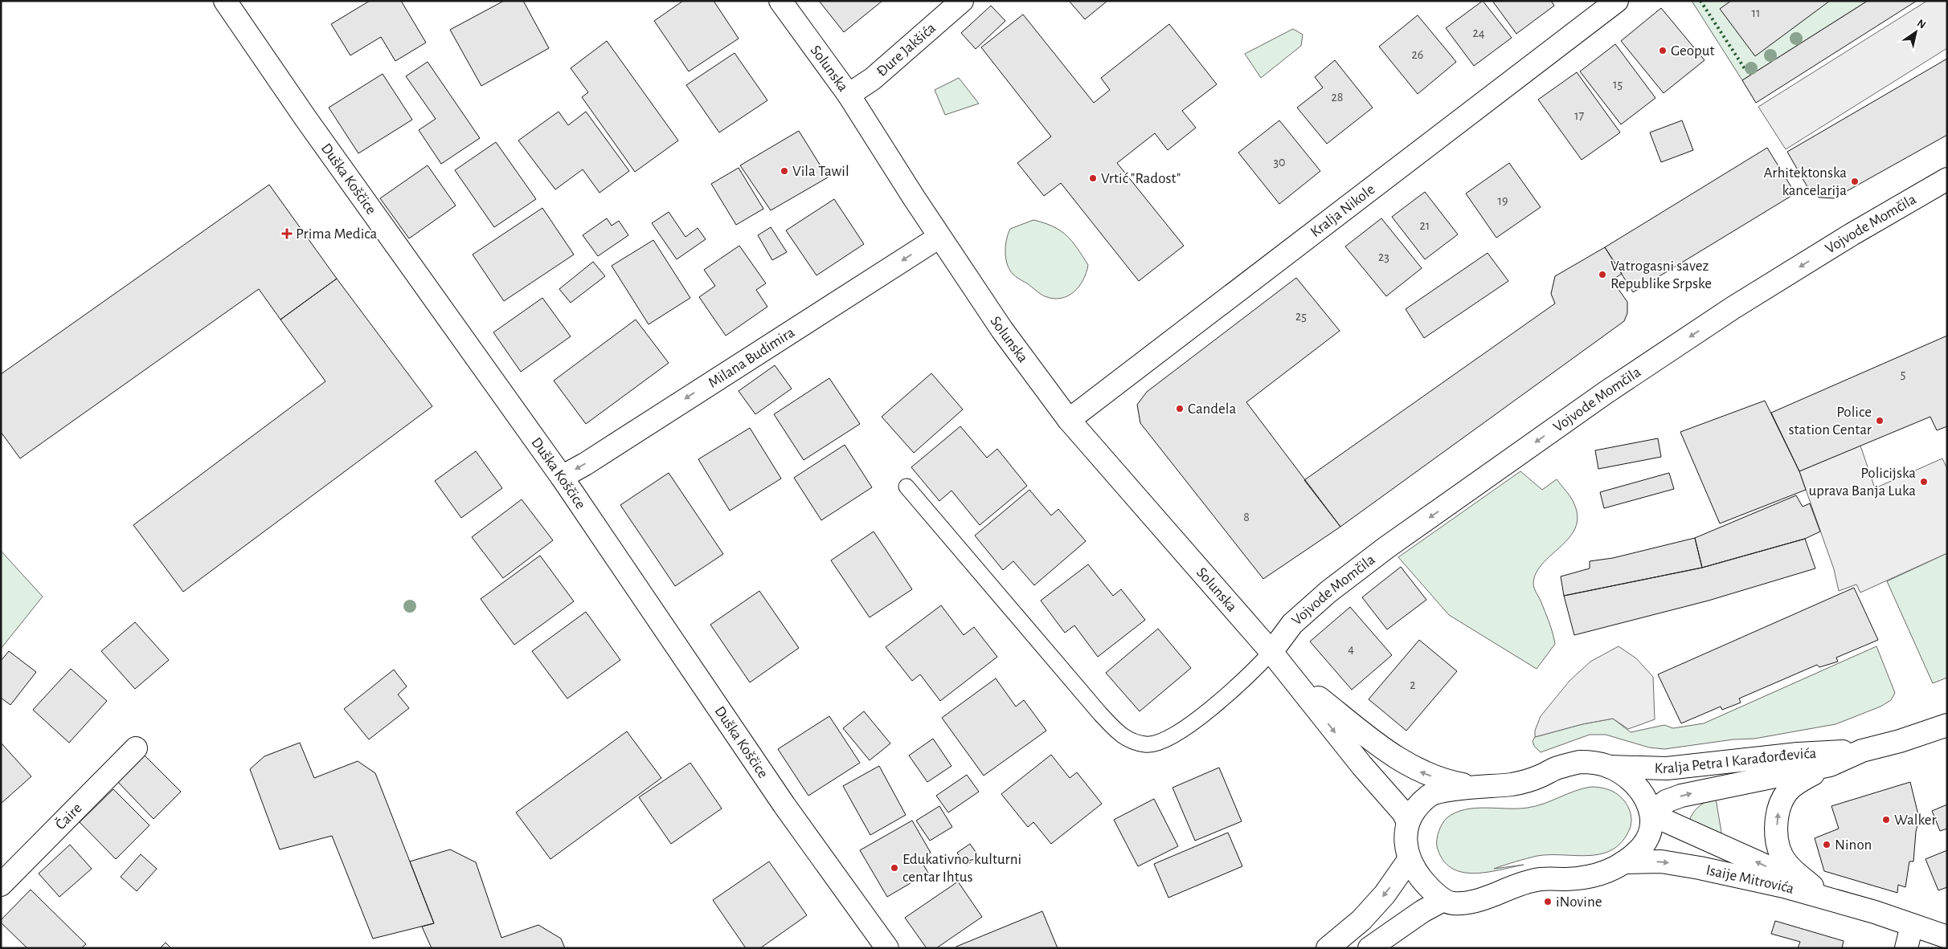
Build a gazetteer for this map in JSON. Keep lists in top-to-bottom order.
{
  "streets": {
    "street": [
      "Đure Jakšića",
      "Solunska",
      "Duška Koščice",
      "Kralja Nikole",
      "Vojvode Momčila",
      "Milana Budimira",
      "Kralja Petra I Karađorđevića",
      "Čaire",
      "Isaije Mitrovića"
    ]
  },
  "crossings": [
    ["Đure Jakšića", "Solunska"],
    ["Solunska", "Kralja Nikole"],
    ["Solunska", "Vojvode Momčila"],
    ["Solunska", "Milana Budimira"],
    ["Duška Koščice", "Milana Budimira"],
    ["Kralja Petra I Karađorđevića", "Isaije Mitrovića"]
  ],
  "one_way": ["Vojvode Momčila", "Milana Budimira"],
  "places": {
    "other": [
      "Geoput",
      "Vila Tawil",
      "Vrtić \"Radost\"",
      "Arhitektonska kancelarija",
      "Vatrogasni savez Republike Srpske",
      "Candela",
      "Police station Centar",
      "Policijska uprava Banja Luka",
      "Walker",
      "Ninon",
      "Edukativno-kulturni centar Ihtus",
      "iNovine"
    ],
    "health": ["Prima Medica"]
  },
  "house_numbers": [
    "11",
    "24",
    "26",
    "15",
    "28",
    "17",
    "30",
    "19",
    "21",
    "23",
    "25",
    "5",
    "8",
    "4",
    "2"
  ],
  "north": "top right"
}
